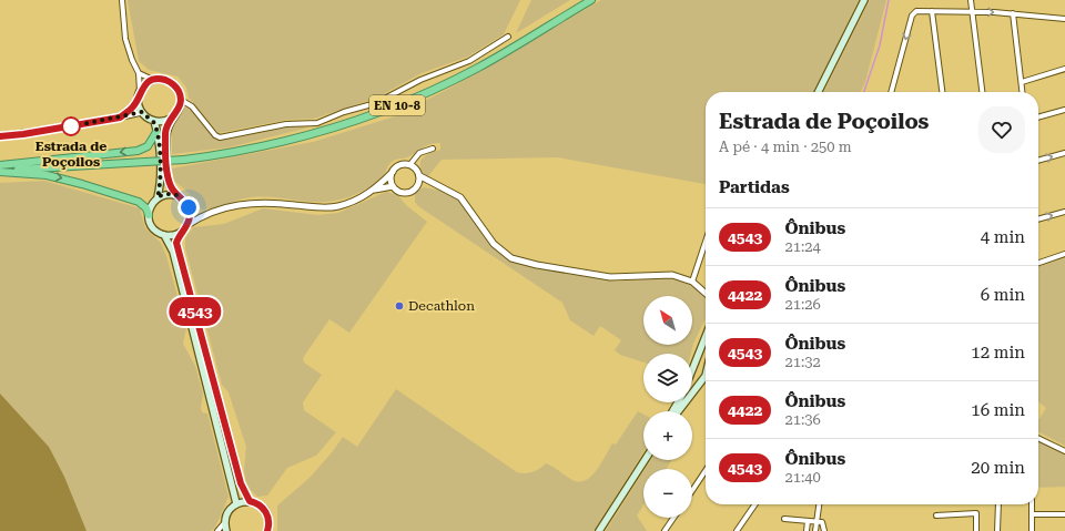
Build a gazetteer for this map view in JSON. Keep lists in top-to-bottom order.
{
  "streets": {
    "highway": ["EN 10-8"]
  },
  "places": ["Estrada de Poçoilos", "Decathlon"],
  "lines": ["bus line 4543"],
  "north": "top left",
  "page": {
    "on_map": "4543",
    "heading": [
      ["Estrada de Poçoilos", "A pé · 4 min · 250 m"],
      "Partidas"
    ],
    "list": [
      {
        "mark": "4543",
        "name": "Ônibus",
        "note": "21:24",
        "value": "4 min"
      },
      {
        "mark": "4422",
        "name": "Ônibus",
        "note": "21:26",
        "value": "6 min"
      },
      {
        "mark": "4543",
        "name": "Ônibus",
        "note": "21:32",
        "value": "12 min"
      },
      {
        "mark": "4422",
        "name": "Ônibus",
        "note": "21:36",
        "value": "16 min"
      },
      {
        "mark": "4543",
        "name": "Ônibus",
        "note": "21:40",
        "value": "20 min"
      }
    ],
    "map_buttons": ["+", "−"]
  }
}
